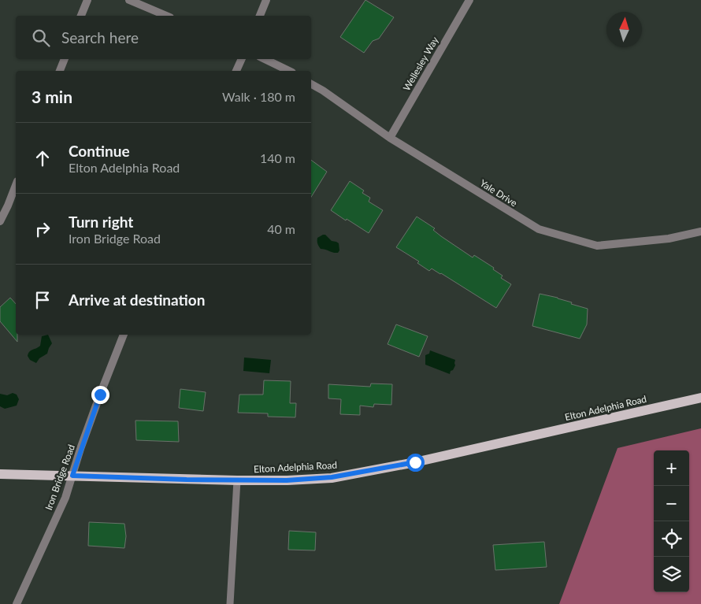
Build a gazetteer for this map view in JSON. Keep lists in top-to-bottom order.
{
  "streets": {
    "main road": ["Elton Adelphia Road"],
    "street": ["Wellesley Way", "Yale Drive", "Iron Bridge Road"]
  },
  "crossings": [
    ["Wellesley Way", "Yale Drive"],
    ["Elton Adelphia Road", "Iron Bridge Road"]
  ],
  "north": "top",
  "page": {
    "search": "Search here",
    "heading": ["3 min", "Walk · 180 m"],
    "list": [
      ["Continue", "Elton Adelphia Road", "140 m"],
      ["Turn right", "Iron Bridge Road", "40 m"],
      "Arrive at destination"
    ],
    "map_buttons": ["+", "−"]
  }
}
